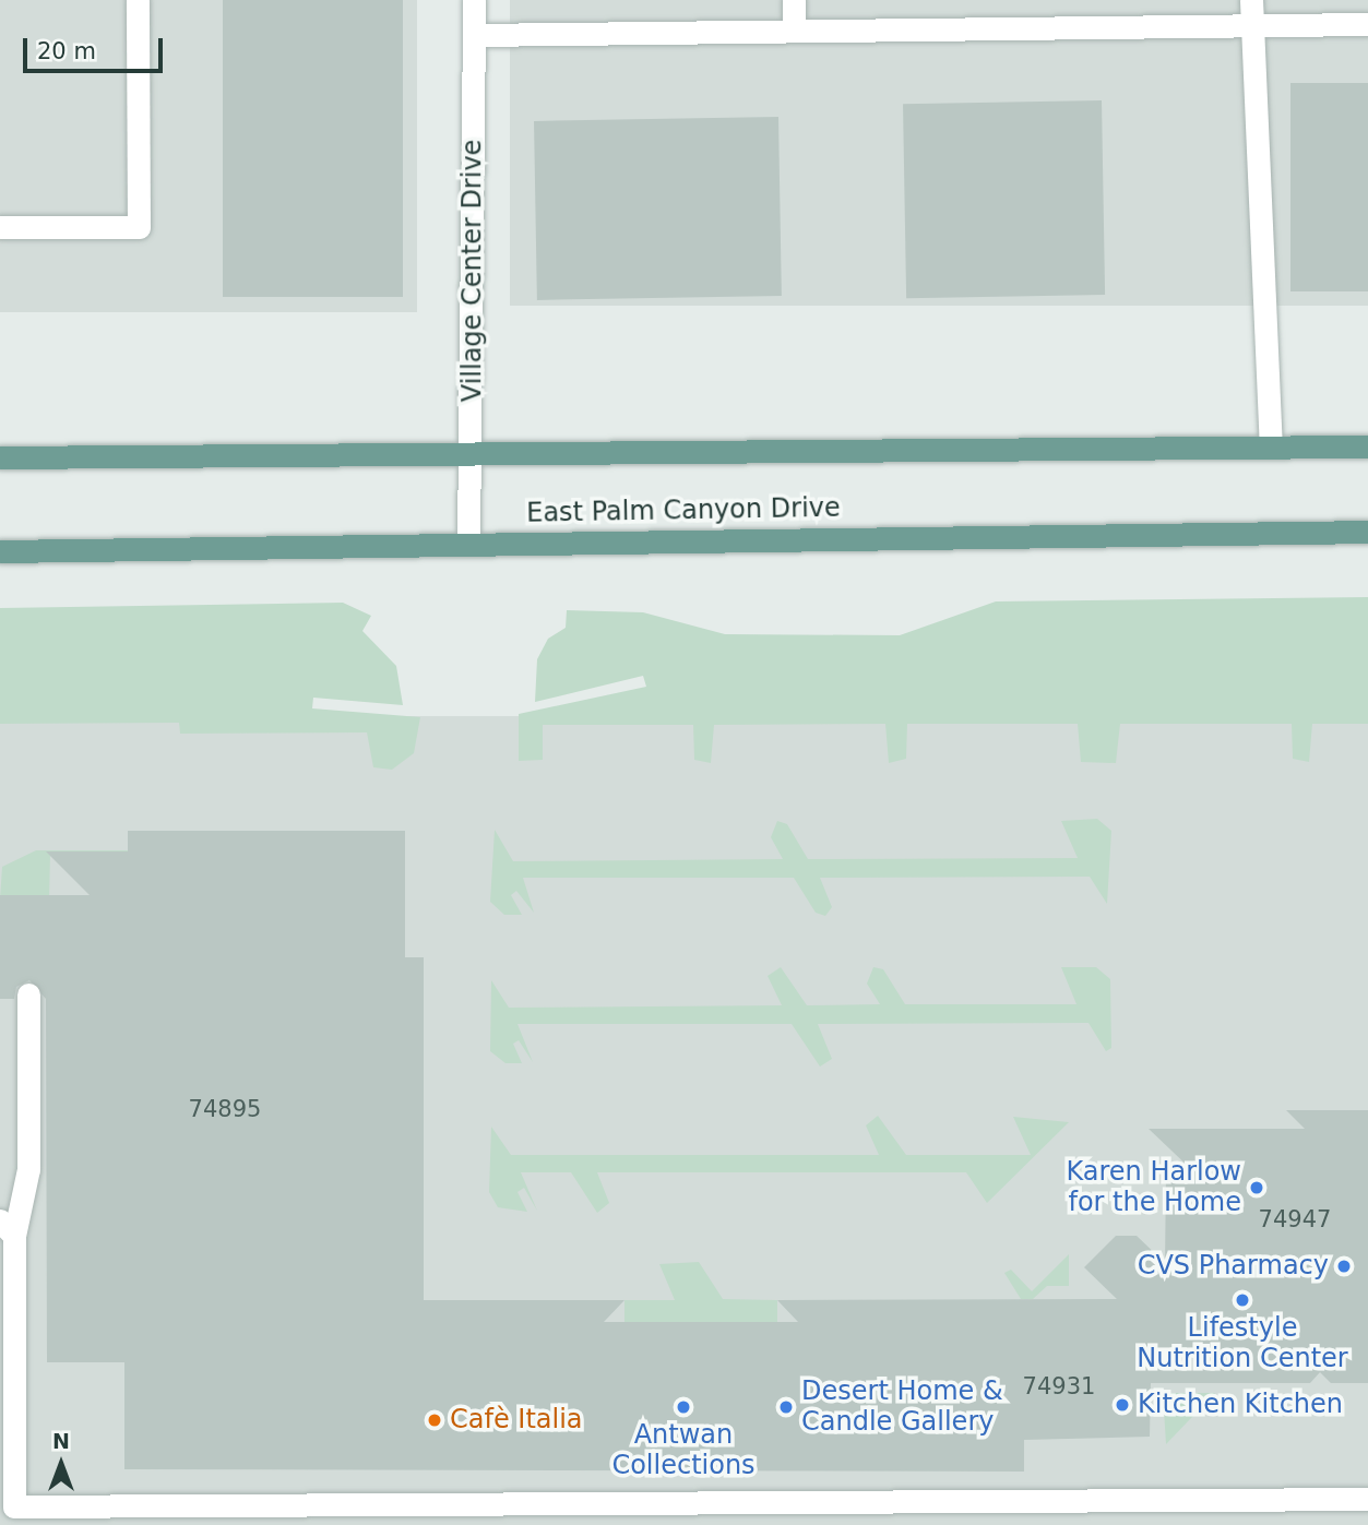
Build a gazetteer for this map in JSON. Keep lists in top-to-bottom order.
{
  "streets": {
    "main road": ["East Palm Canyon Drive"],
    "street": ["Village Center Drive"]
  },
  "crossings": [
    ["Village Center Drive", "East Palm Canyon Drive"]
  ],
  "places": [
    "Karen Harlow for the Home",
    "CVS Pharmacy",
    "Lifestyle Nutrition Center",
    "Kitchen Kitchen",
    "Antwan Collections",
    "Desert Home & Candle Gallery",
    "Cafè Italia"
  ],
  "house_numbers": ["74895", "74947", "74931"],
  "scale_bar": "20 m",
  "north": "top"
}
